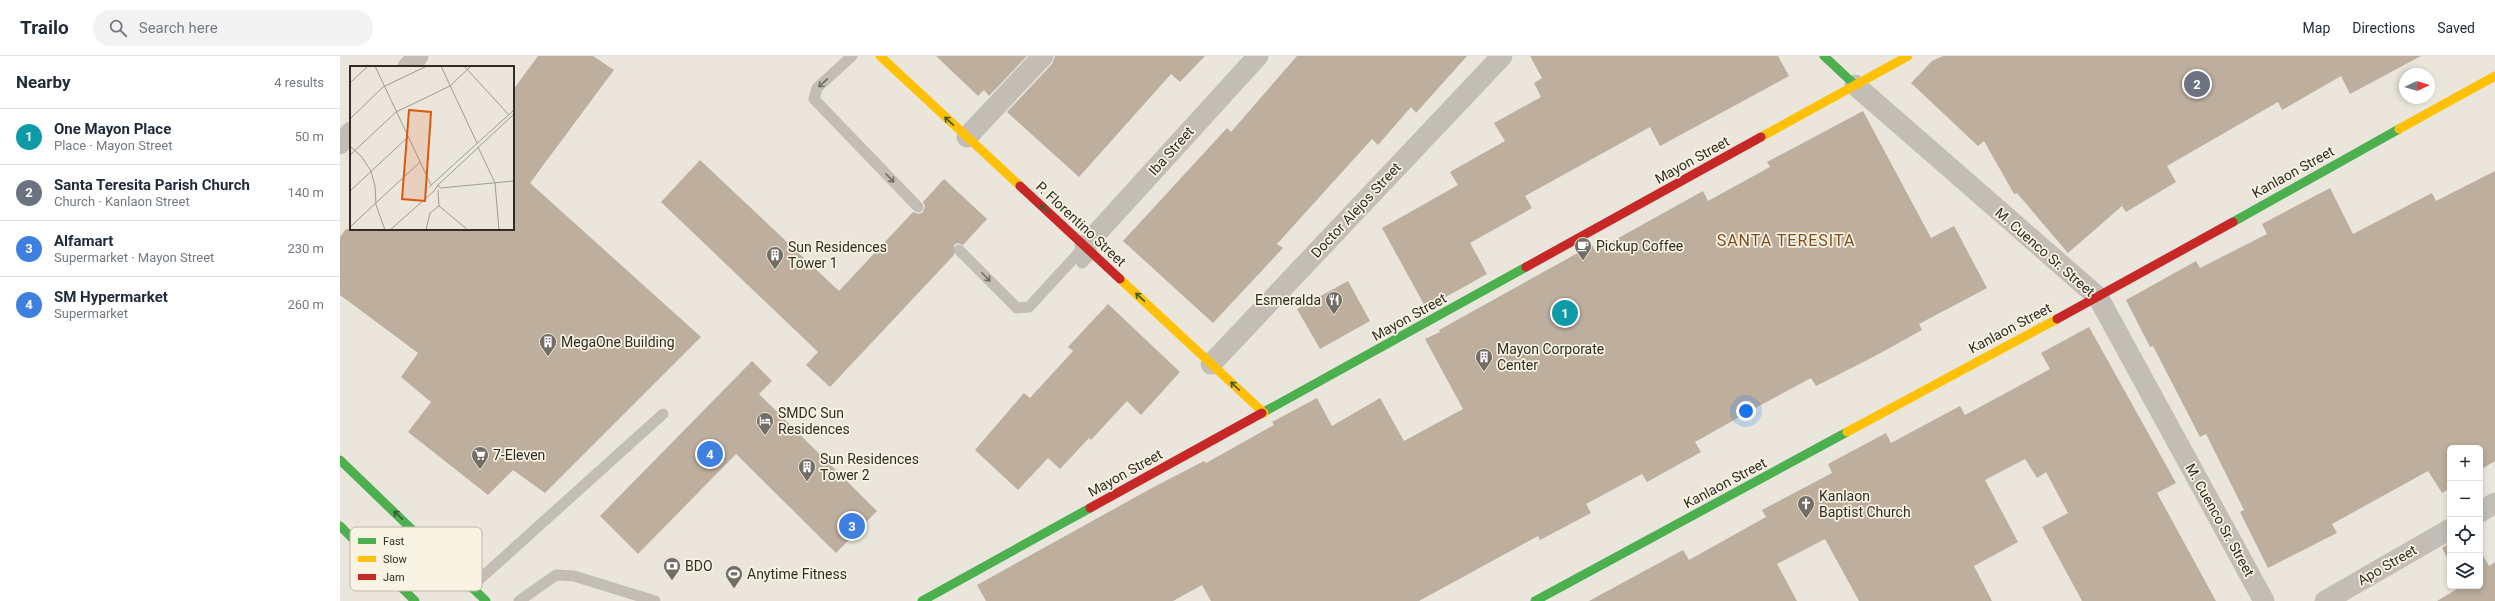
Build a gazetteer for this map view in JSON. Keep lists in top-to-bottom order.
{
  "streets": {
    "street": [
      "Iba Street",
      "Mayon Street",
      "Kanlaon Street",
      "Doctor Alejos Street",
      "P. Florentino Street",
      "M. Cuenco Sr. Street",
      "Apo Street"
    ]
  },
  "crossings": [
    ["Iba Street", "P. Florentino Street"],
    ["Mayon Street", "P. Florentino Street"],
    ["Mayon Street", "M. Cuenco Sr. Street"],
    ["Kanlaon Street", "M. Cuenco Sr. Street"],
    ["Doctor Alejos Street", "P. Florentino Street"]
  ],
  "one_way": ["P. Florentino Street"],
  "districts": ["SANTA TERESITA"],
  "places": {
    "cafe": ["Pickup Coffee"],
    "building": [
      "Sun Residences Tower 1",
      "MegaOne Building",
      "Mayon Corporate Center",
      "Sun Residences Tower 2"
    ],
    "restaurant": ["Esmeralda"],
    "hotel": ["SMDC Sun Residences"],
    "supermarket": ["7-Eleven"],
    "church": ["Kanlaon Baptist Church"],
    "bank": ["BDO"],
    "sports": ["Anytime Fitness"]
  },
  "legend": ["Fast", "Slow", "Jam"],
  "north": "right",
  "page": {
    "header": "Trailo",
    "search": "Search here",
    "nav": ["Map", "Directions", "Saved"],
    "heading": ["Nearby", "4 results"],
    "pins": [
      "2",
      "1",
      "4",
      "3"
    ],
    "list": [
      {
        "mark": "1",
        "name": "One Mayon Place",
        "note": "Place · Mayon Street",
        "value": "50 m"
      },
      {
        "mark": "2",
        "name": "Santa Teresita Parish Church",
        "note": "Church · Kanlaon Street",
        "value": "140 m"
      },
      {
        "mark": "3",
        "name": "Alfamart",
        "note": "Supermarket · Mayon Street",
        "value": "230 m"
      },
      {
        "mark": "4",
        "name": "SM Hypermarket",
        "note": "Supermarket",
        "value": "260 m"
      }
    ],
    "map_buttons": ["+", "−"]
  }
}
